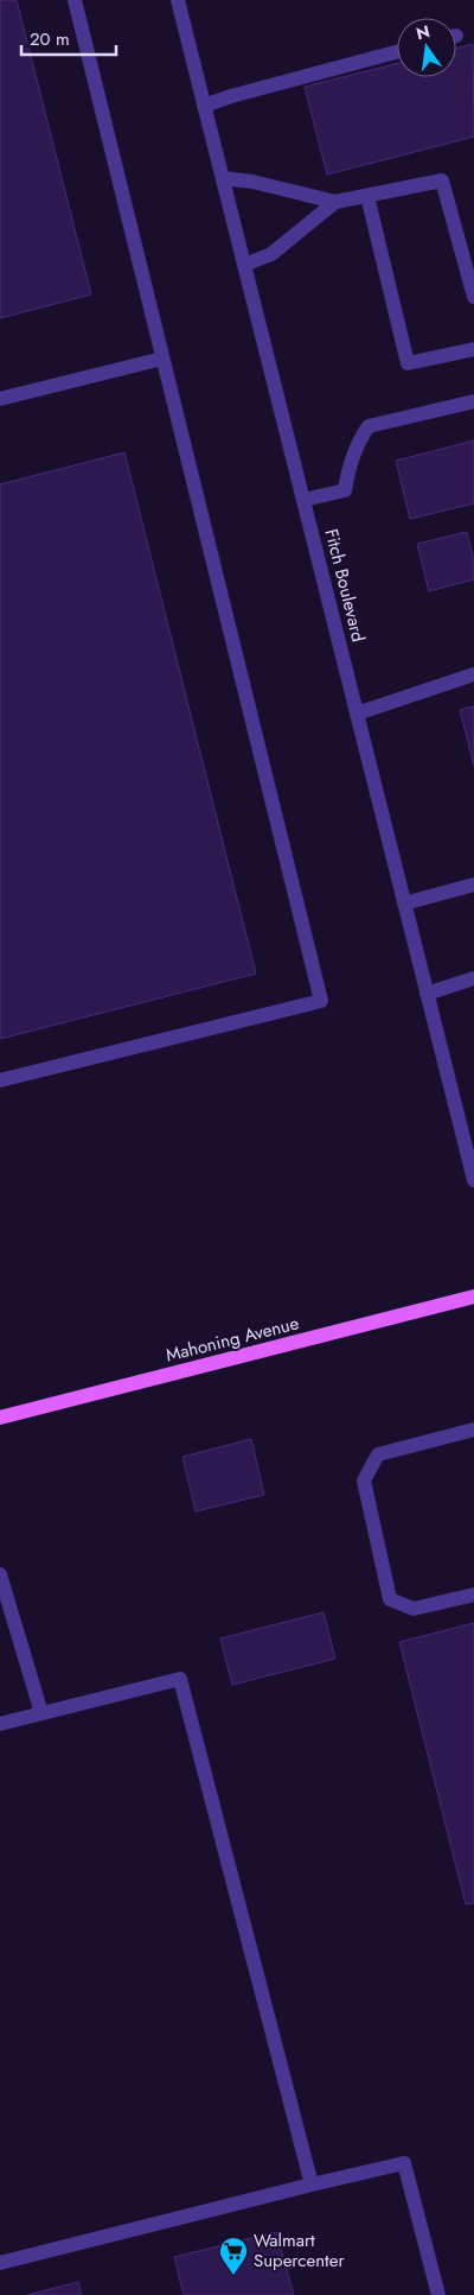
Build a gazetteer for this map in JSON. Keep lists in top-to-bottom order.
{
  "streets": {
    "main road": ["Mahoning Avenue"],
    "street": ["Fitch Boulevard"]
  },
  "places": {
    "supermarket": ["Walmart Supercenter"]
  },
  "scale_bar": "20 m",
  "north": "top"
}
